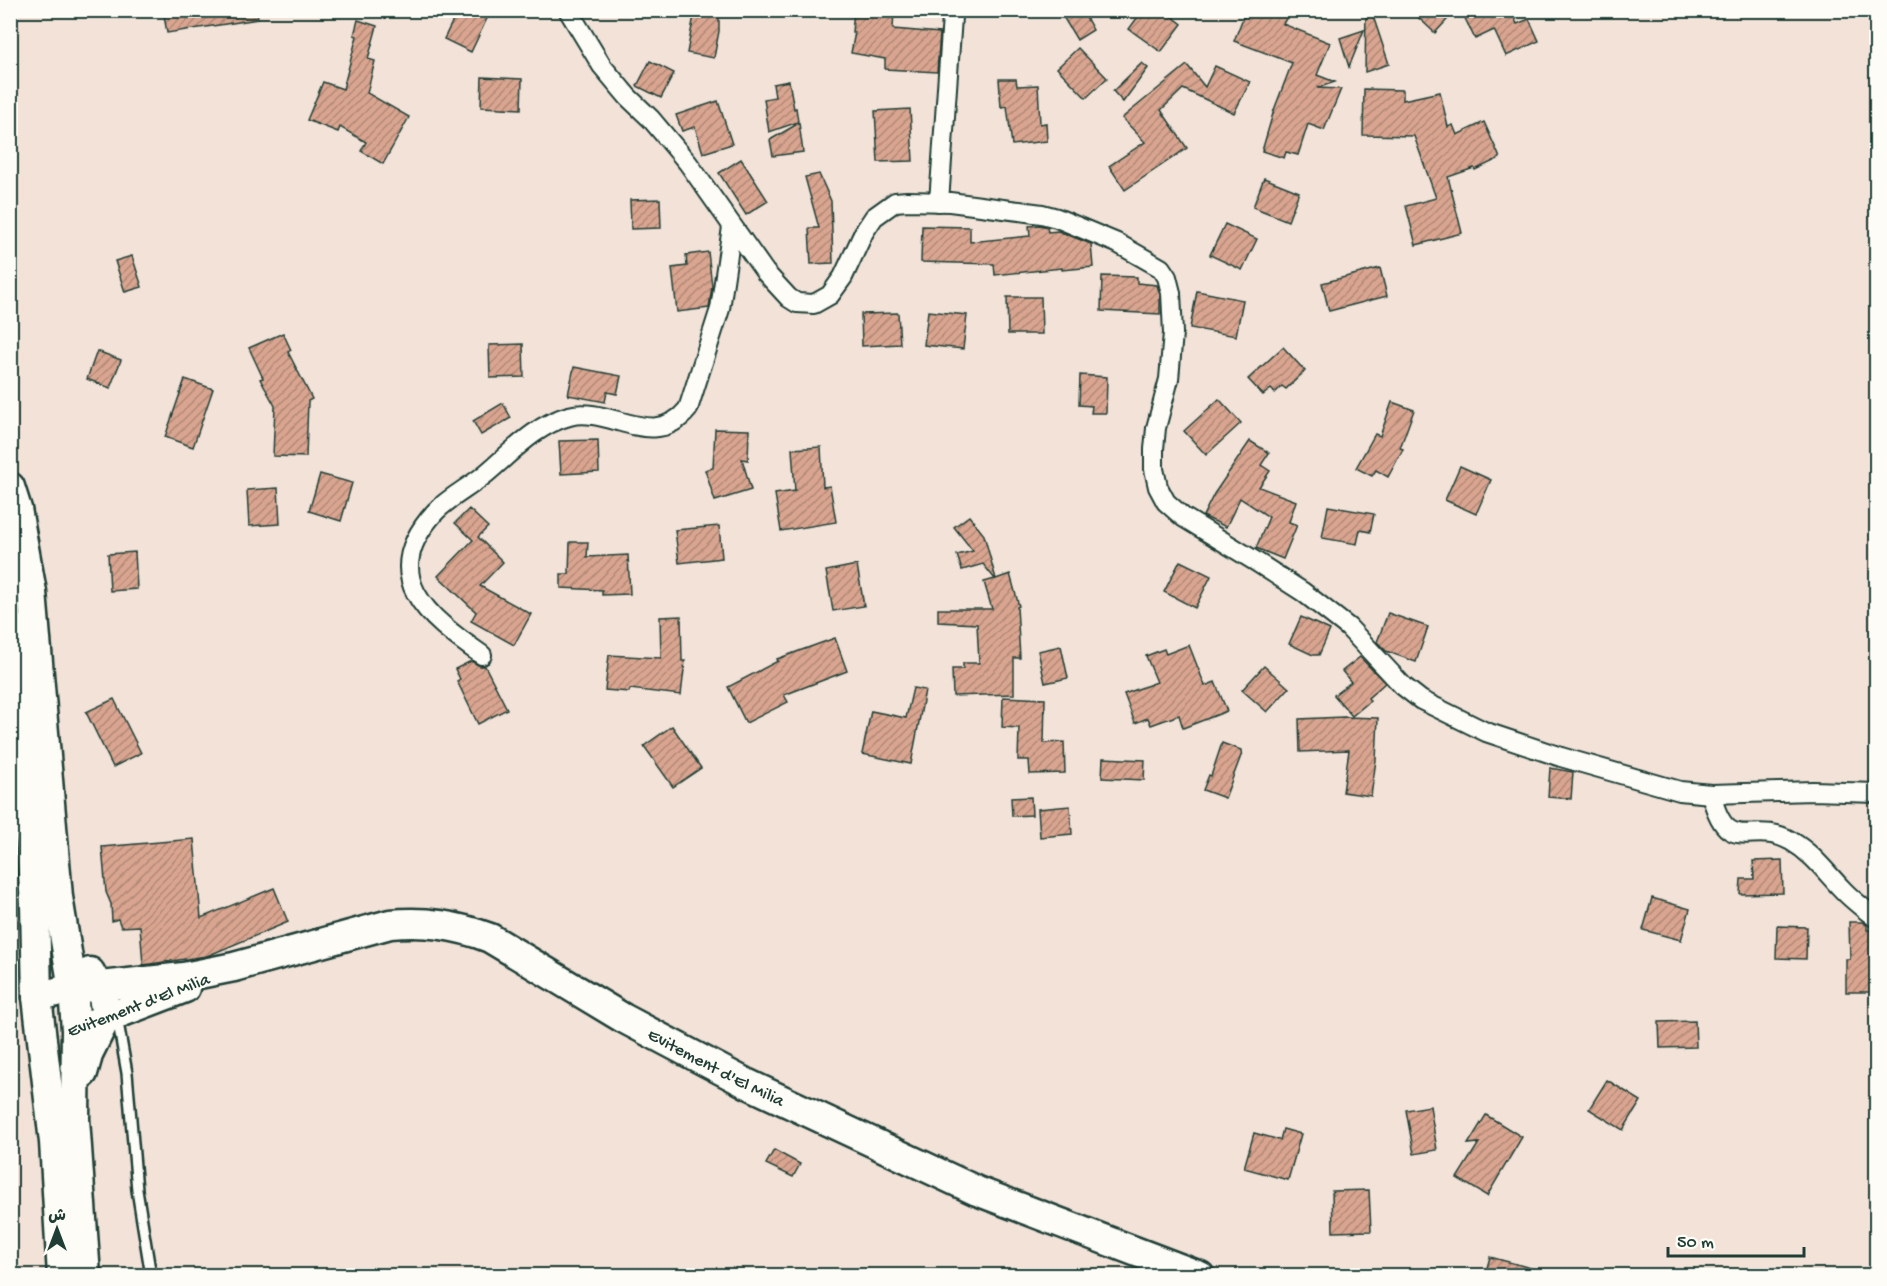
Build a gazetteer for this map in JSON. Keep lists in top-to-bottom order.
{
  "streets": {
    "main road": ["Evitement d'El Milia"]
  },
  "scale_bar": "50 m",
  "north": "top"
}
